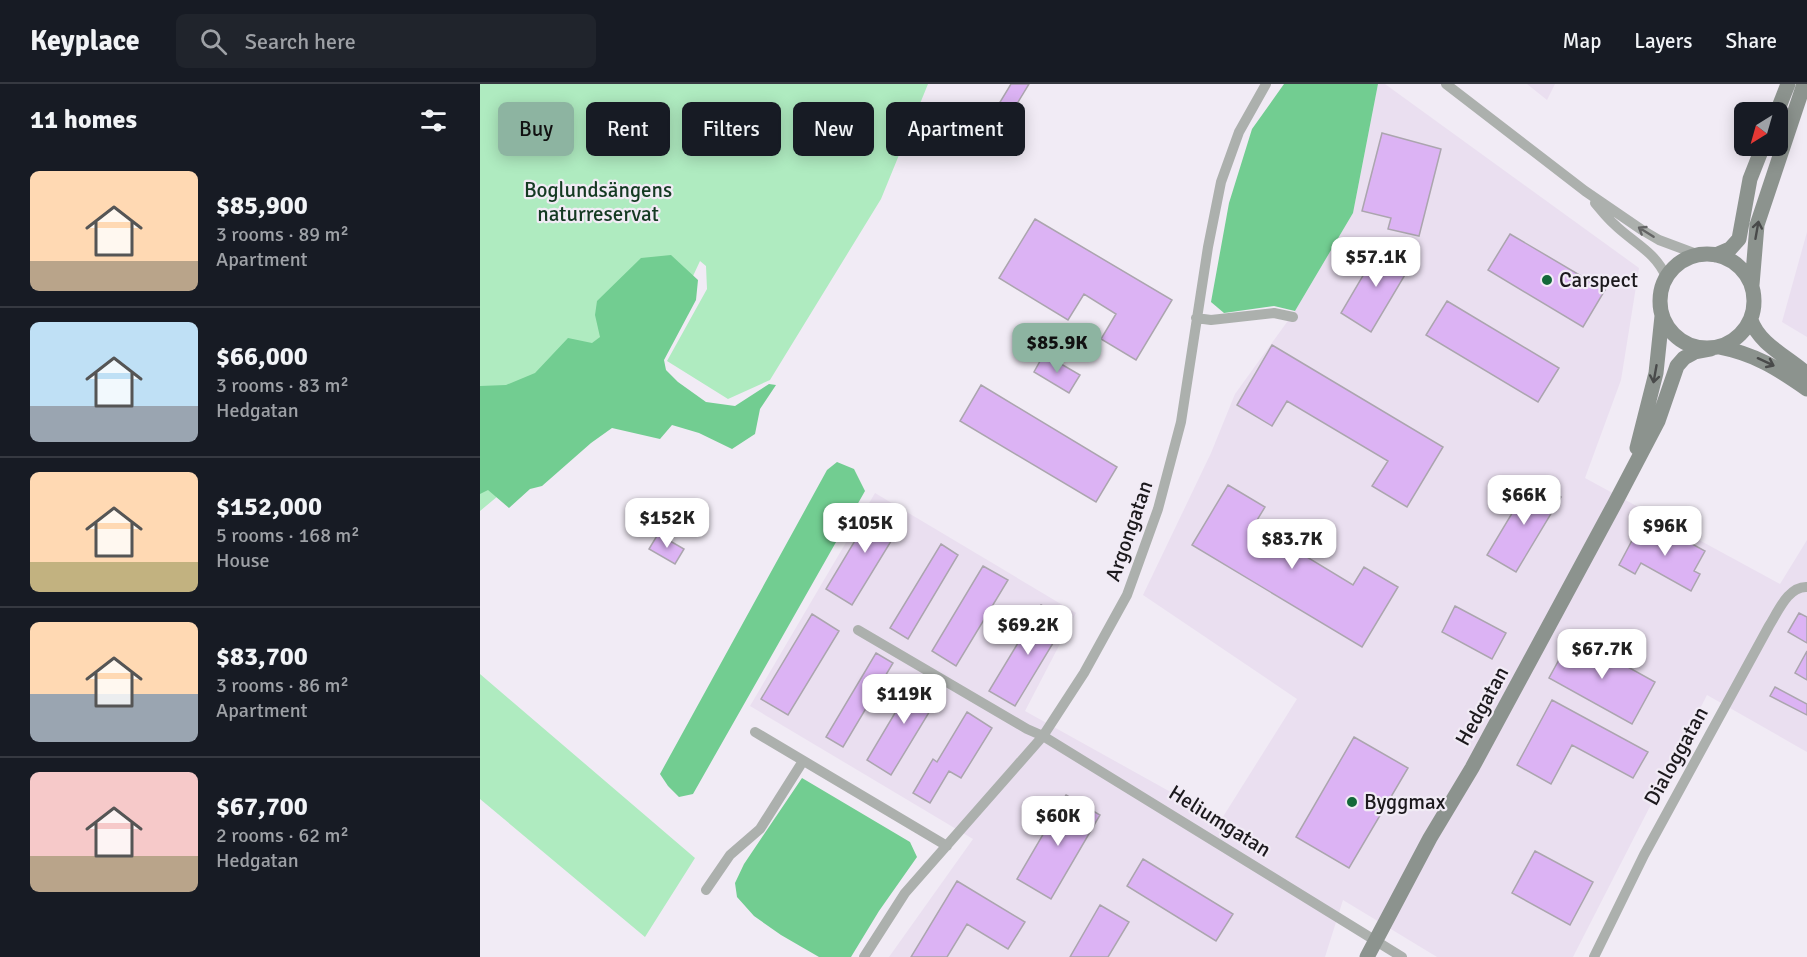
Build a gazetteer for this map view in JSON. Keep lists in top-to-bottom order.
{
  "streets": {
    "street": [
      "Argongatan",
      "Hedgatan",
      "Dialoggatan",
      "Heliumgatan"
    ]
  },
  "crossings": [
    ["Argongatan", "Heliumgatan"],
    ["Hedgatan", "Heliumgatan"]
  ],
  "parks": ["Boglundsängens naturreservat"],
  "places": ["Carspect", "Byggmax"],
  "north": "bottom left",
  "page": {
    "header": "Keyplace",
    "search": "Search here",
    "nav": ["Map", "Layers", "Share"],
    "heading": "11 homes",
    "chip": [
      "Buy",
      "Rent",
      "Filters",
      "New",
      "Apartment"
    ],
    "list": [
      {
        "name": "$85,900",
        "note": "3 rooms · 89 m² · Apartment"
      },
      {
        "name": "$66,000",
        "note": "3 rooms · 83 m² · Hedgatan"
      },
      {
        "name": "$152,000",
        "note": "5 rooms · 168 m² · House"
      },
      {
        "name": "$83,700",
        "note": "3 rooms · 86 m² · Apartment"
      },
      {
        "name": "$67,700",
        "note": "2 rooms · 62 m² · Hedgatan"
      }
    ],
    "price": [
      "$57.1K",
      "$85.9K",
      "$66K",
      "$152K",
      "$105K",
      "$96K",
      "$83.7K",
      "$69.2K",
      "$67.7K",
      "$119K",
      "$60K"
    ]
  }
}
